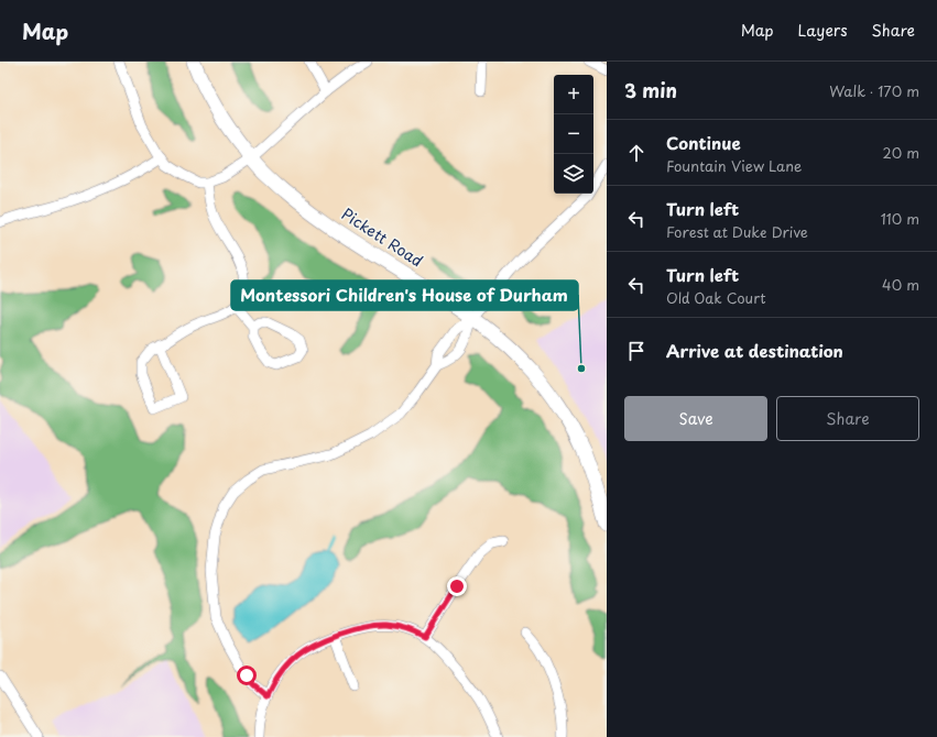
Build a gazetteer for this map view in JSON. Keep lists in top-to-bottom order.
{
  "streets": {
    "street": ["Pickett Road"]
  },
  "places": ["Montessori Children's House of Durham"],
  "page": {
    "header": "Map",
    "nav": ["Map", "Layers", "Share"],
    "heading": ["3 min", "Walk · 170 m"],
    "map_buttons": ["+", "−"],
    "list": [
      ["Continue", "Fountain View Lane", "20 m"],
      ["Turn left", "Forest at Duke Drive", "110 m"],
      ["Turn left", "Old Oak Court", "40 m"],
      "Arrive at destination"
    ],
    "buttons": ["Save", "Share"]
  }
}
